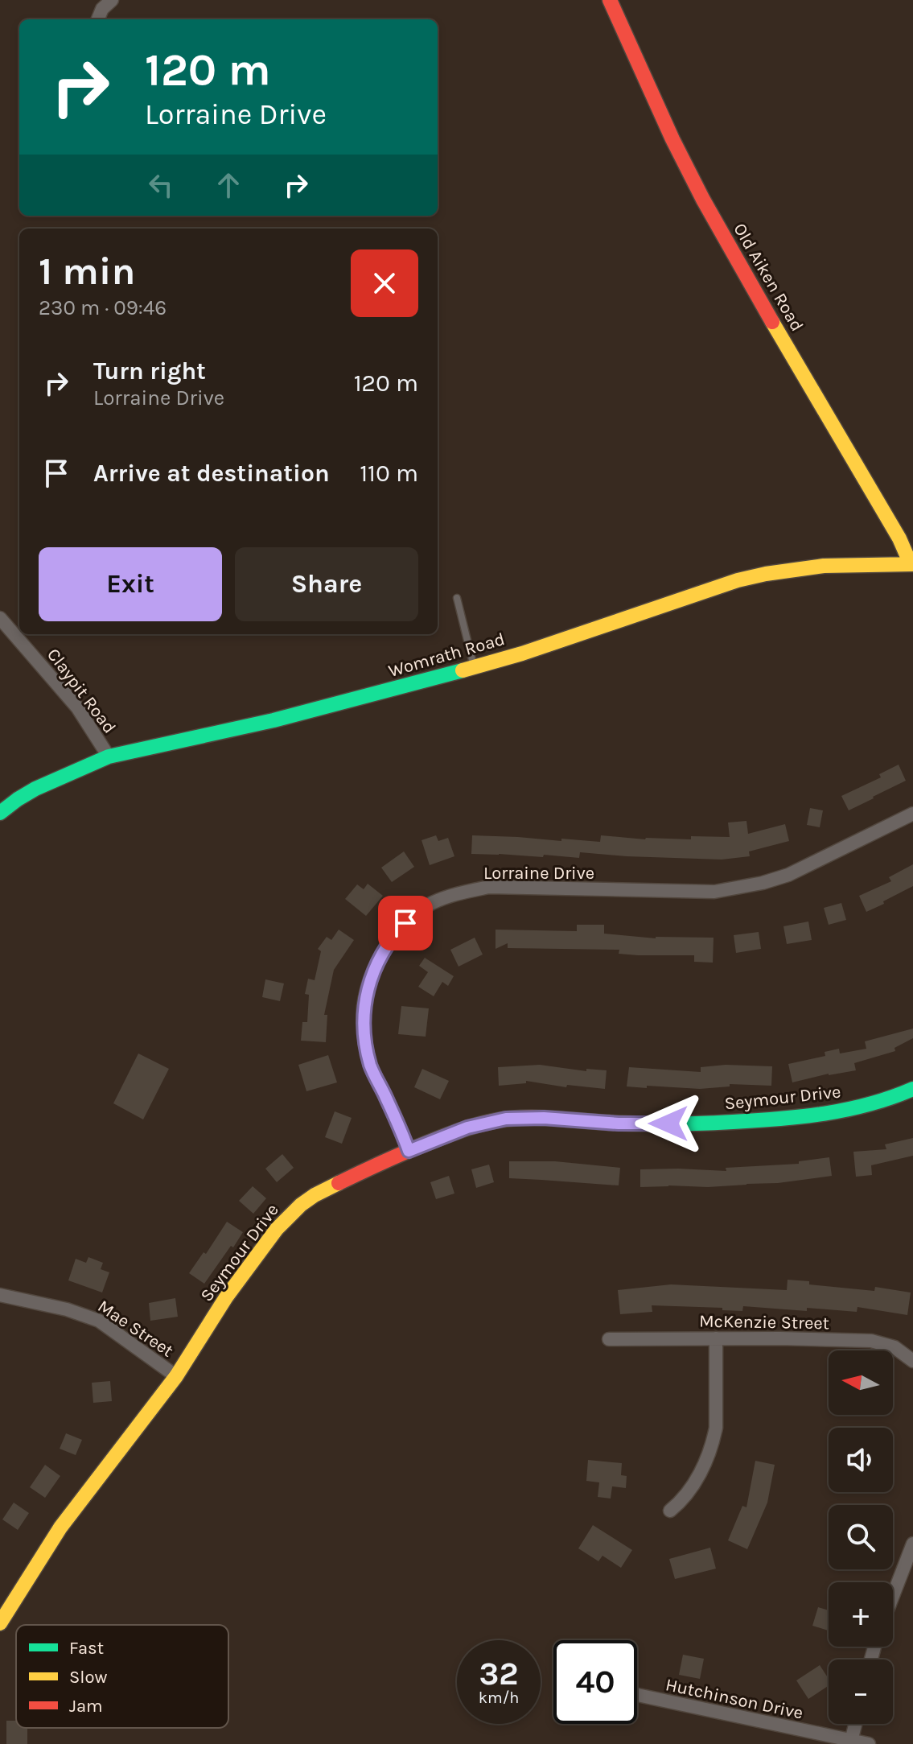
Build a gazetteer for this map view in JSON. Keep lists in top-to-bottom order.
{
  "streets": {
    "street": [
      "Old Aiken Road",
      "Womrath Road",
      "Claypit Road",
      "Lorraine Drive",
      "Seymour Drive",
      "McKenzie Street",
      "Mae Street",
      "Hutchinson Drive"
    ]
  },
  "crossings": [
    ["Old Aiken Road", "Womrath Road"],
    ["Womrath Road", "Claypit Road"],
    ["Lorraine Drive", "Seymour Drive"],
    ["Seymour Drive", "Mae Street"]
  ],
  "legend": ["Fast", "Slow", "Jam"],
  "north": "left",
  "page": {
    "turn": ["120 m", "Lorraine Drive"],
    "heading": ["1 min", "230 m · 09:46"],
    "list": [
      {
        "name": "Turn right",
        "note": "Lorraine Drive",
        "value": "120 m"
      },
      {
        "name": "Arrive at destination",
        "value": "110 m"
      }
    ],
    "buttons": ["Exit", "Share"],
    "map_buttons": ["+", "−"],
    "speed": "32 km/h",
    "limit": "40"
  }
}
